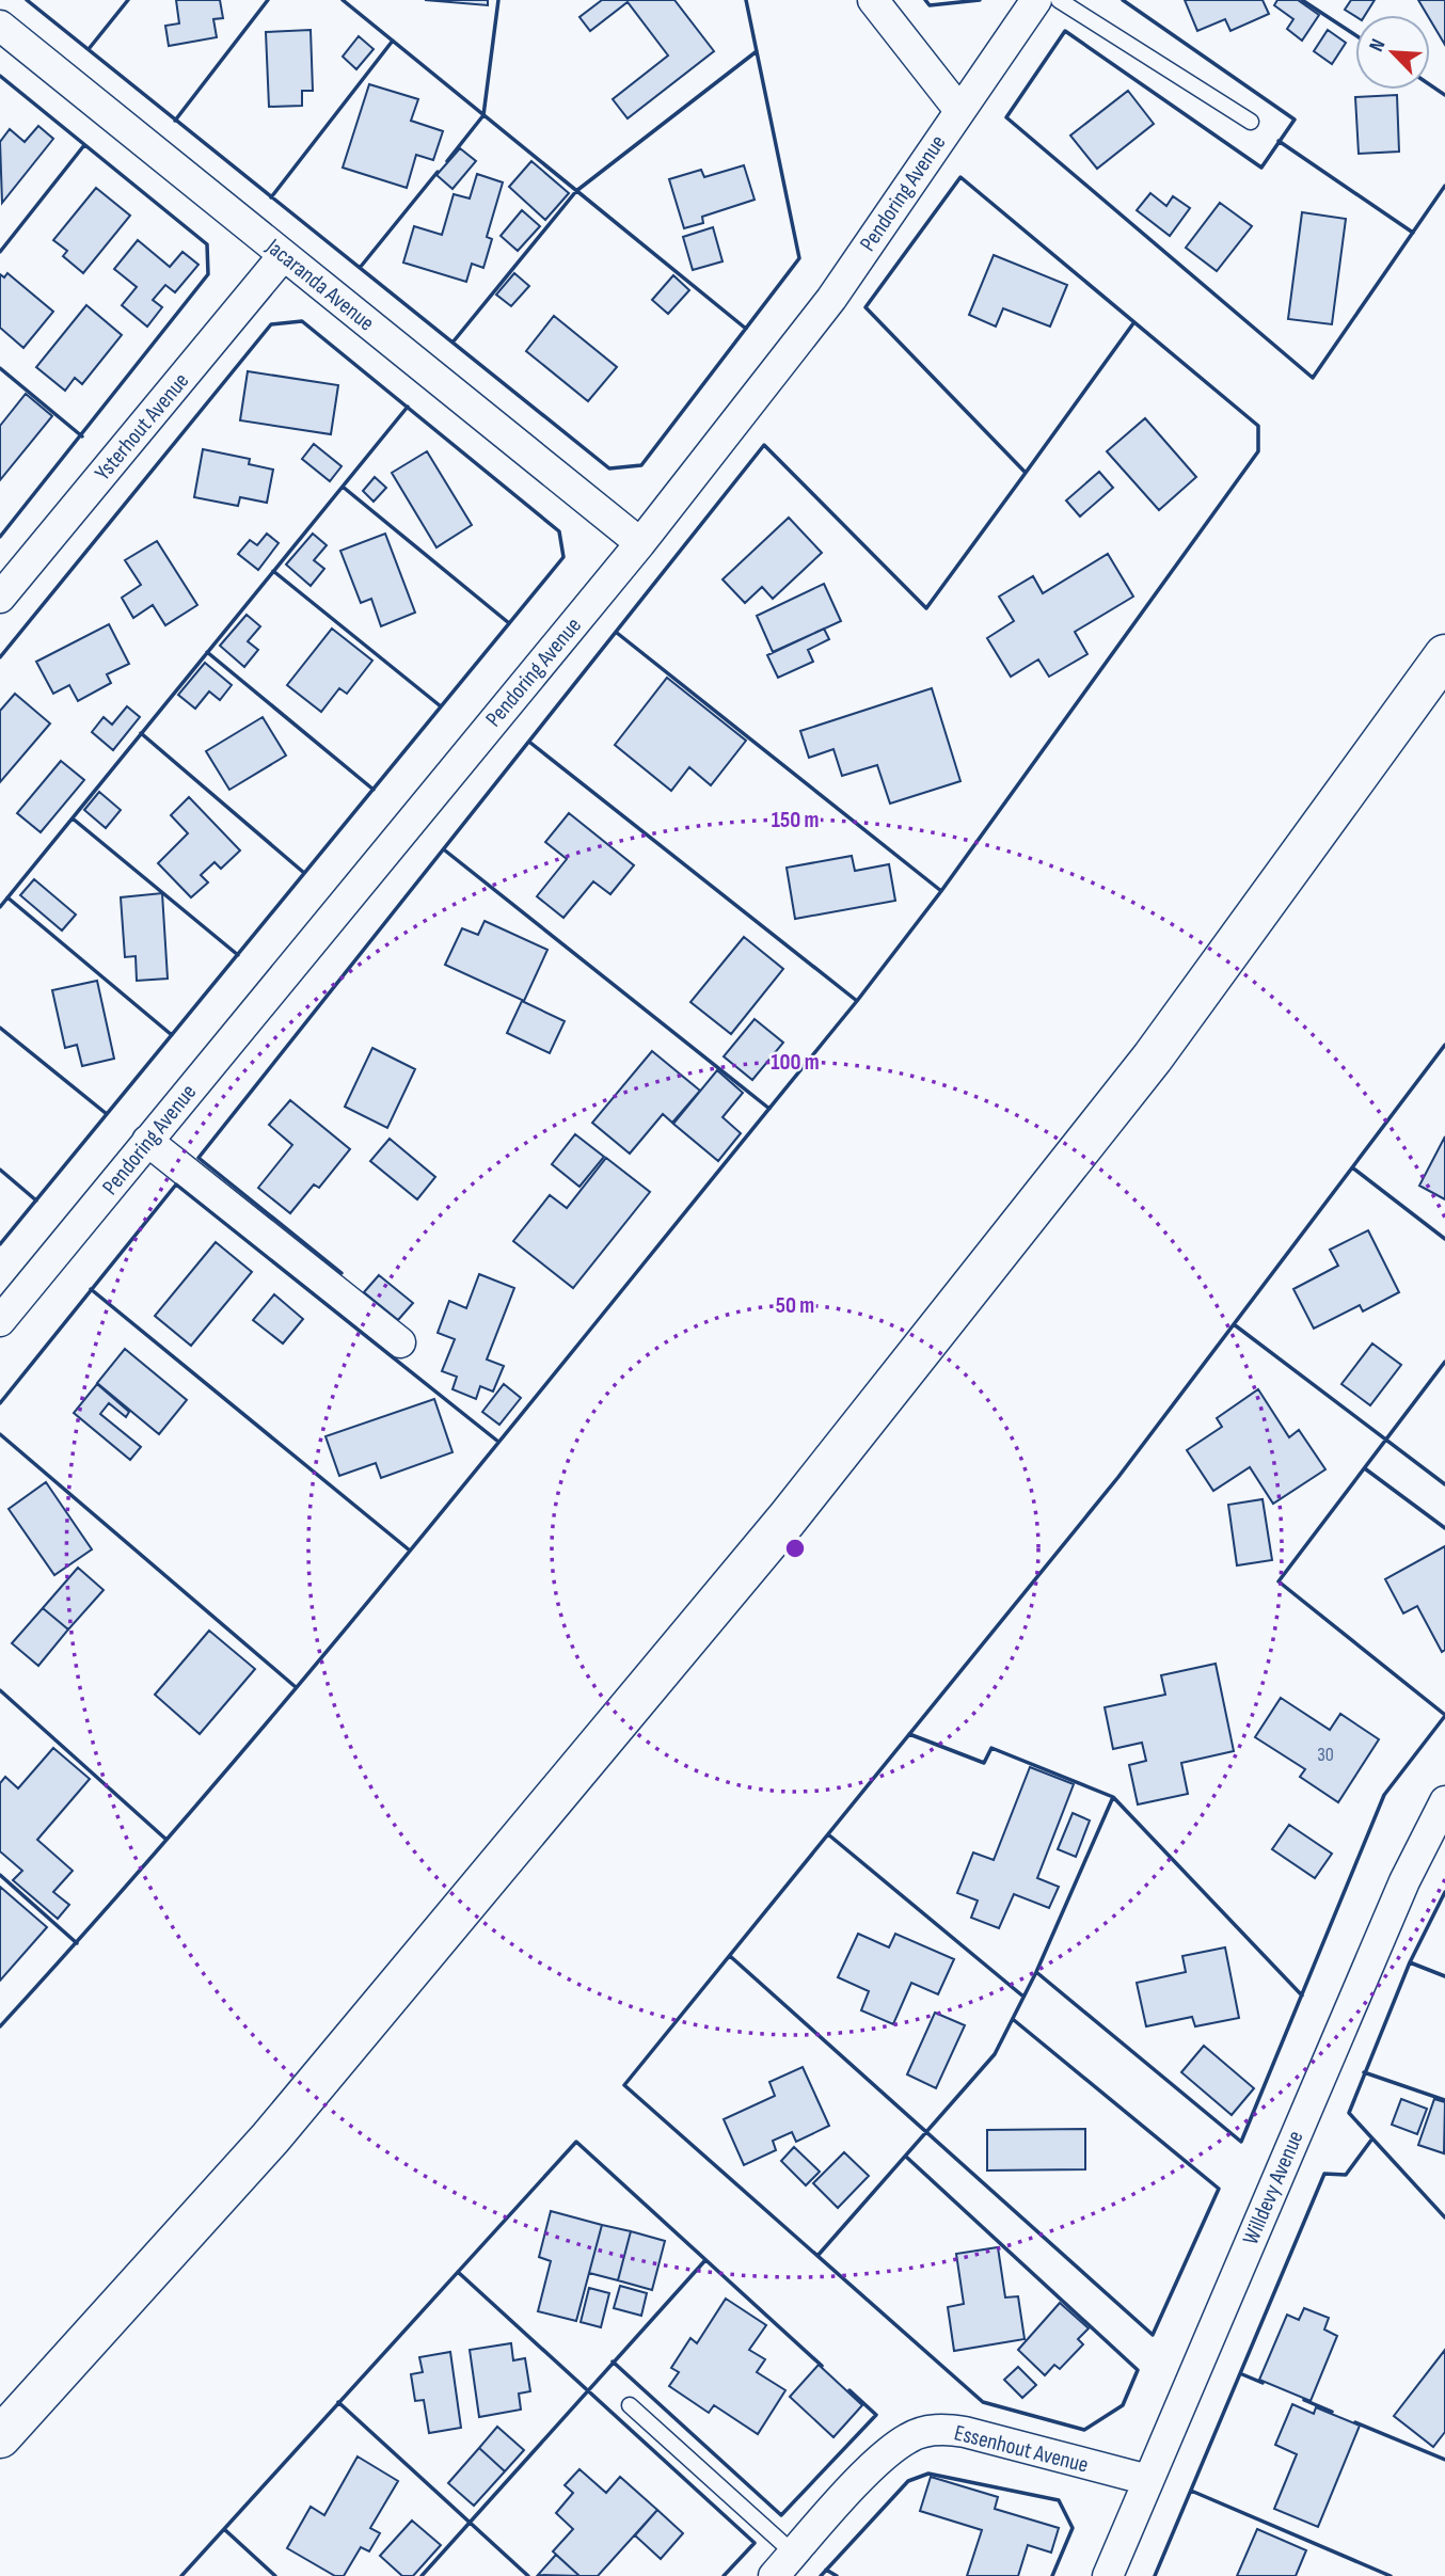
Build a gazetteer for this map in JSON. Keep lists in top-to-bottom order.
{
  "streets": {
    "street": [
      "Pendoring Avenue",
      "Jacaranda Avenue",
      "Ysterhout Avenue",
      "Willdevy Avenue",
      "Essenhout Avenue"
    ]
  },
  "crossings": [
    ["Pendoring Avenue", "Jacaranda Avenue"],
    ["Jacaranda Avenue", "Ysterhout Avenue"],
    ["Willdevy Avenue", "Essenhout Avenue"]
  ],
  "house_numbers": ["30"],
  "north": "top left",
  "rings": ["150 m", "100 m", "50 m"]
}
